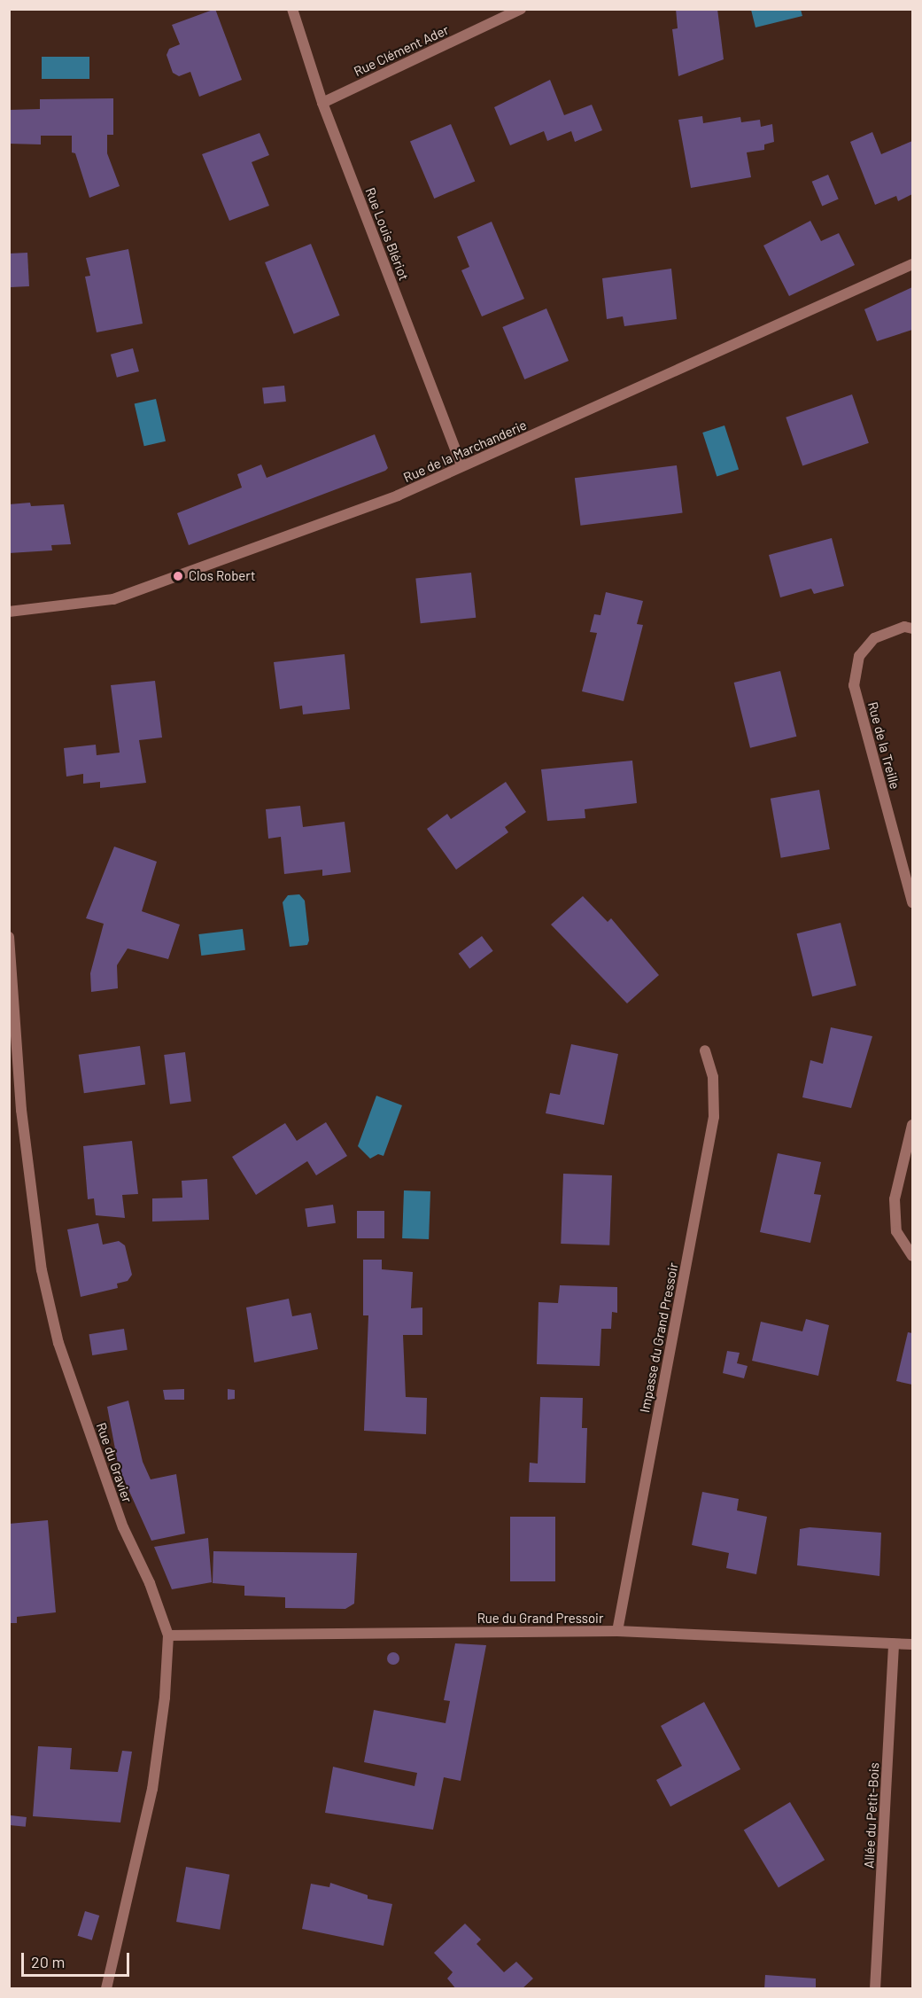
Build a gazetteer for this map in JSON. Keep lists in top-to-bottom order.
{
  "streets": {
    "street": [
      "Rue Clément Ader",
      "Rue Louis Blériot",
      "Rue de la Marchanderie",
      "Rue de la Treille",
      "Impasse du Grand Pressoir",
      "Rue du Gravier",
      "Rue du Grand Pressoir",
      "Allée du Petit-Bois"
    ]
  },
  "crossings": [
    ["Rue Clément Ader", "Rue Louis Blériot"],
    ["Rue Louis Blériot", "Rue de la Marchanderie"],
    ["Impasse du Grand Pressoir", "Rue du Grand Pressoir"],
    ["Rue du Gravier", "Rue du Grand Pressoir"],
    ["Rue du Grand Pressoir", "Allée du Petit-Bois"]
  ],
  "places": ["Clos Robert"],
  "scale_bar": "20 m"
}
